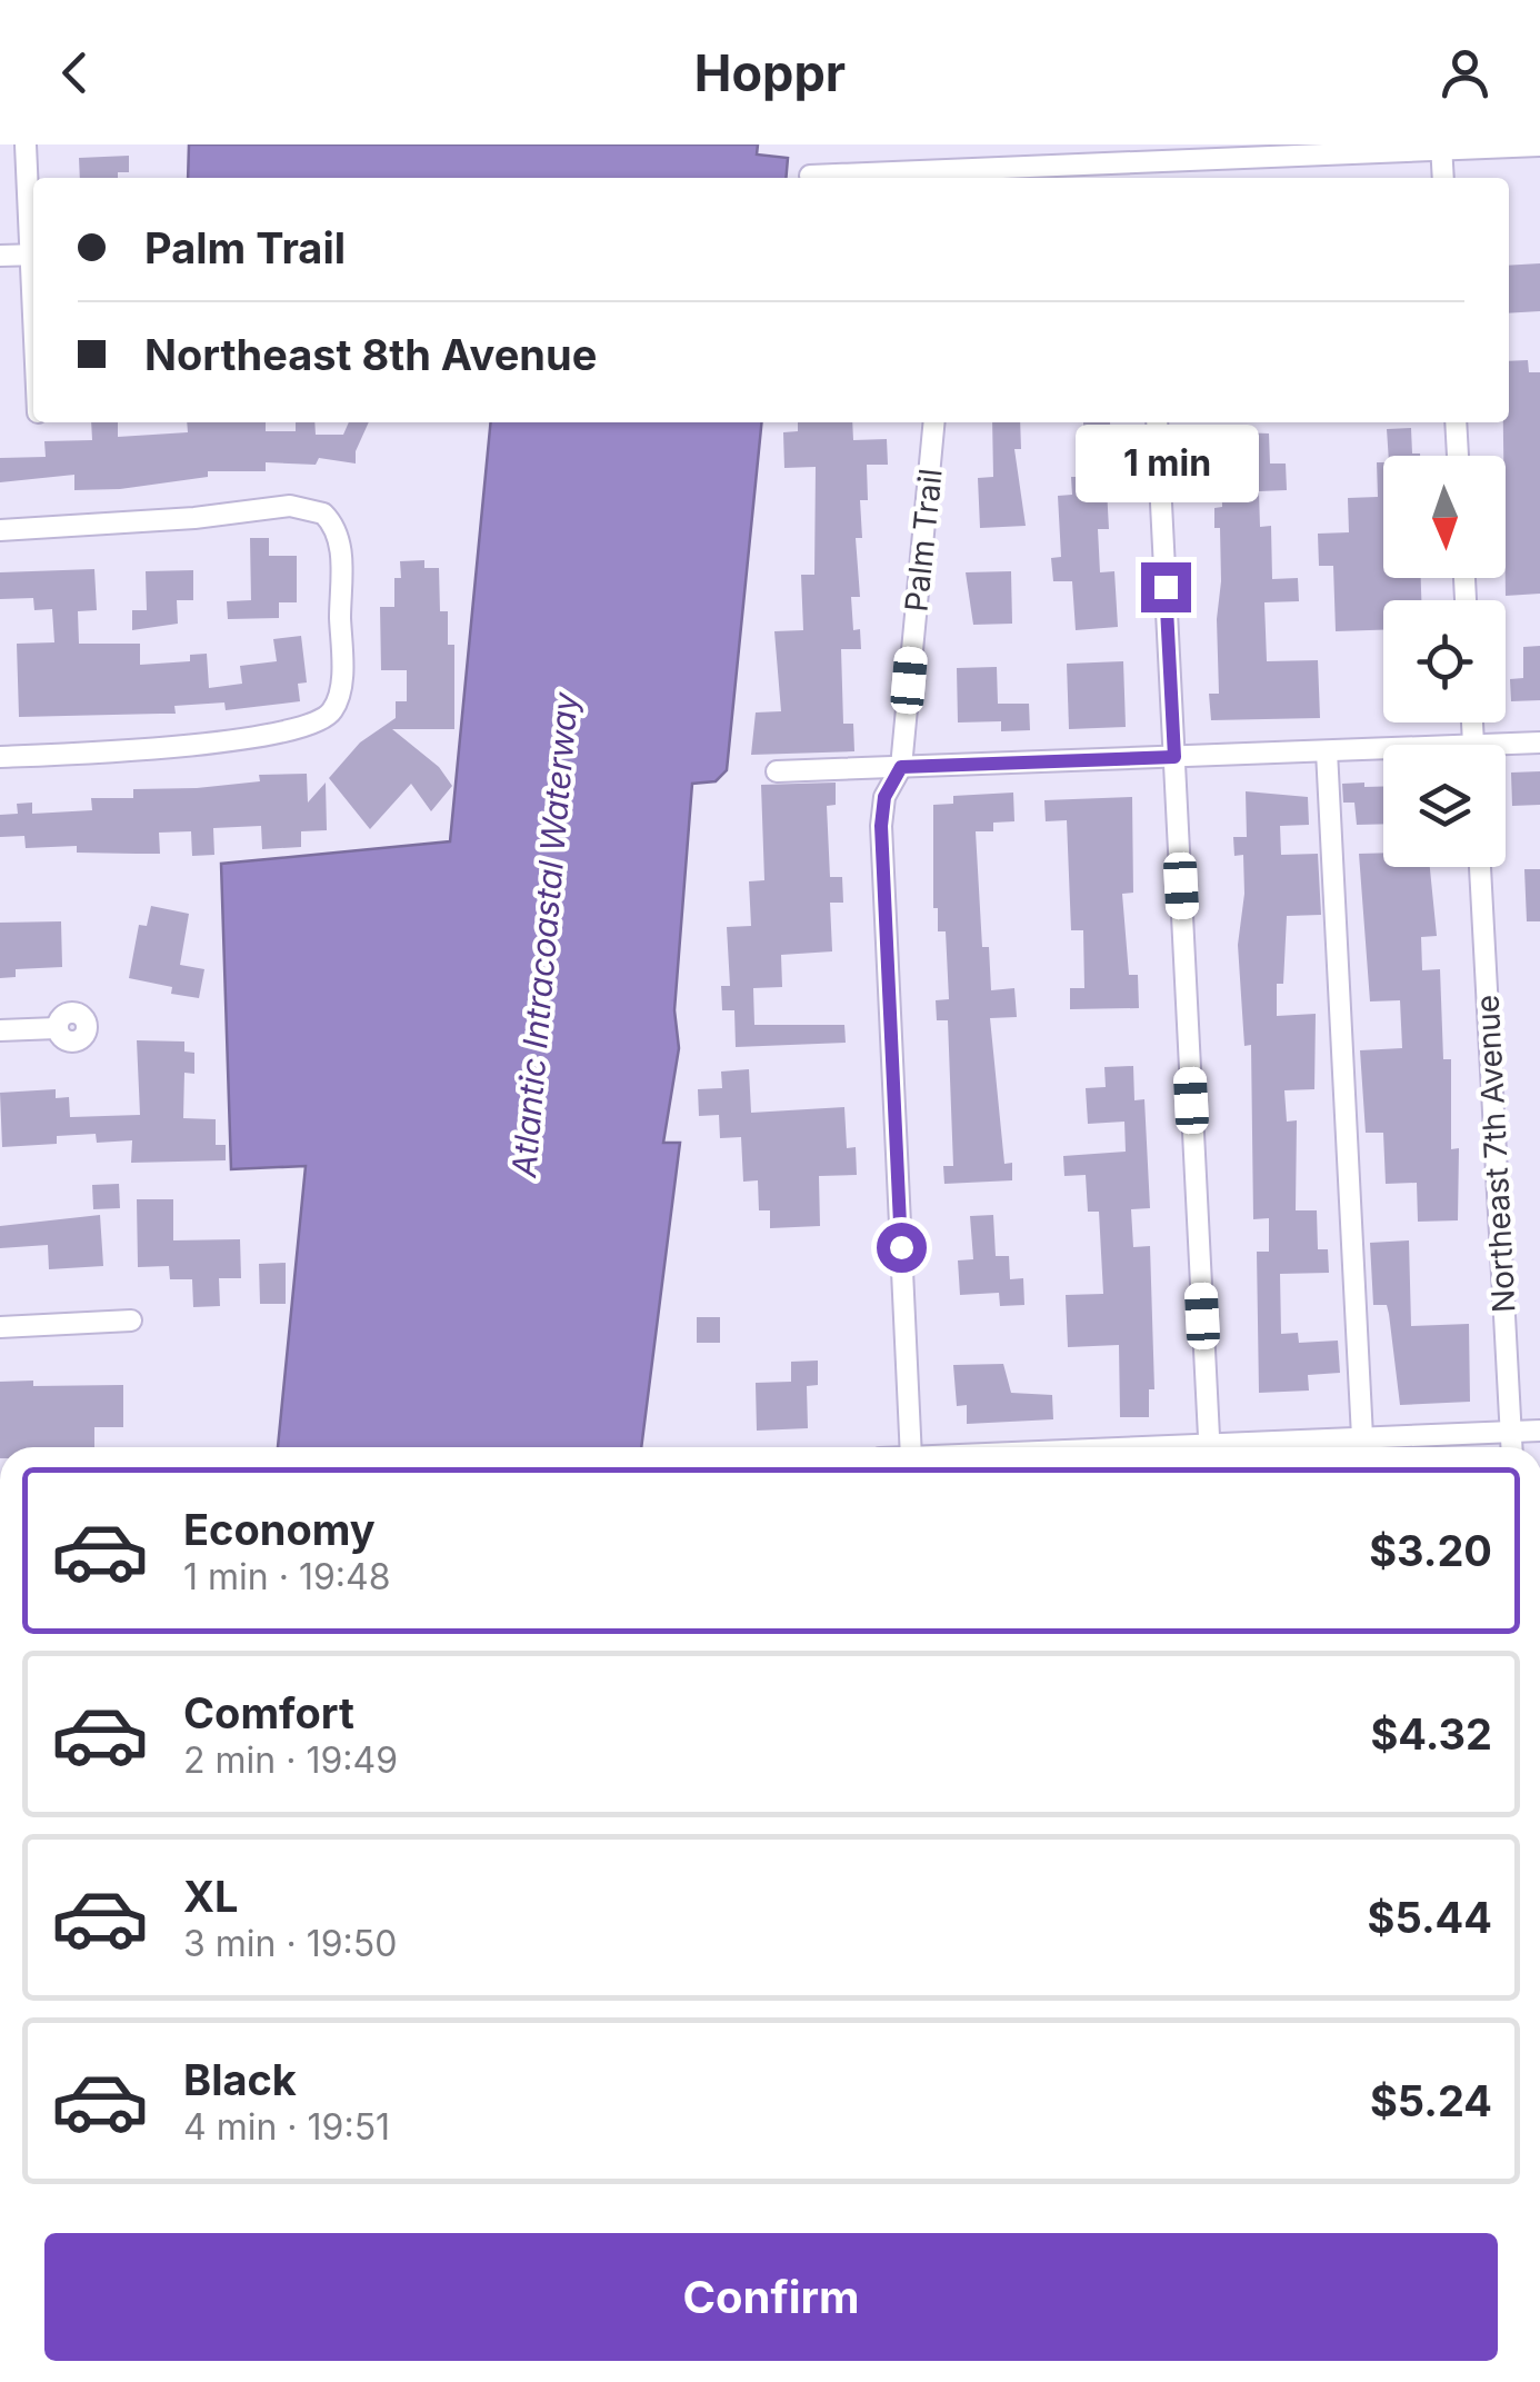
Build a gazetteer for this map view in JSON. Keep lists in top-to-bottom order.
{
  "streets": {
    "street": ["Palm Trail", "Northeast 7th Avenue"]
  },
  "water": ["Atlantic Intracoastal Waterway"],
  "north": "bottom",
  "page": {
    "header": "Hoppr",
    "banner": ["Palm Trail", "Northeast 8th Avenue"],
    "bubble": "1 min",
    "list": [
      {
        "name": "Economy",
        "note": "1 min · 19:48",
        "value": "$3.20"
      },
      {
        "name": "Comfort",
        "note": "2 min · 19:49",
        "value": "$4.32"
      },
      {
        "name": "XL",
        "note": "3 min · 19:50",
        "value": "$5.44"
      },
      {
        "name": "Black",
        "note": "4 min · 19:51",
        "value": "$5.24"
      }
    ],
    "buttons": "Confirm"
  }
}
